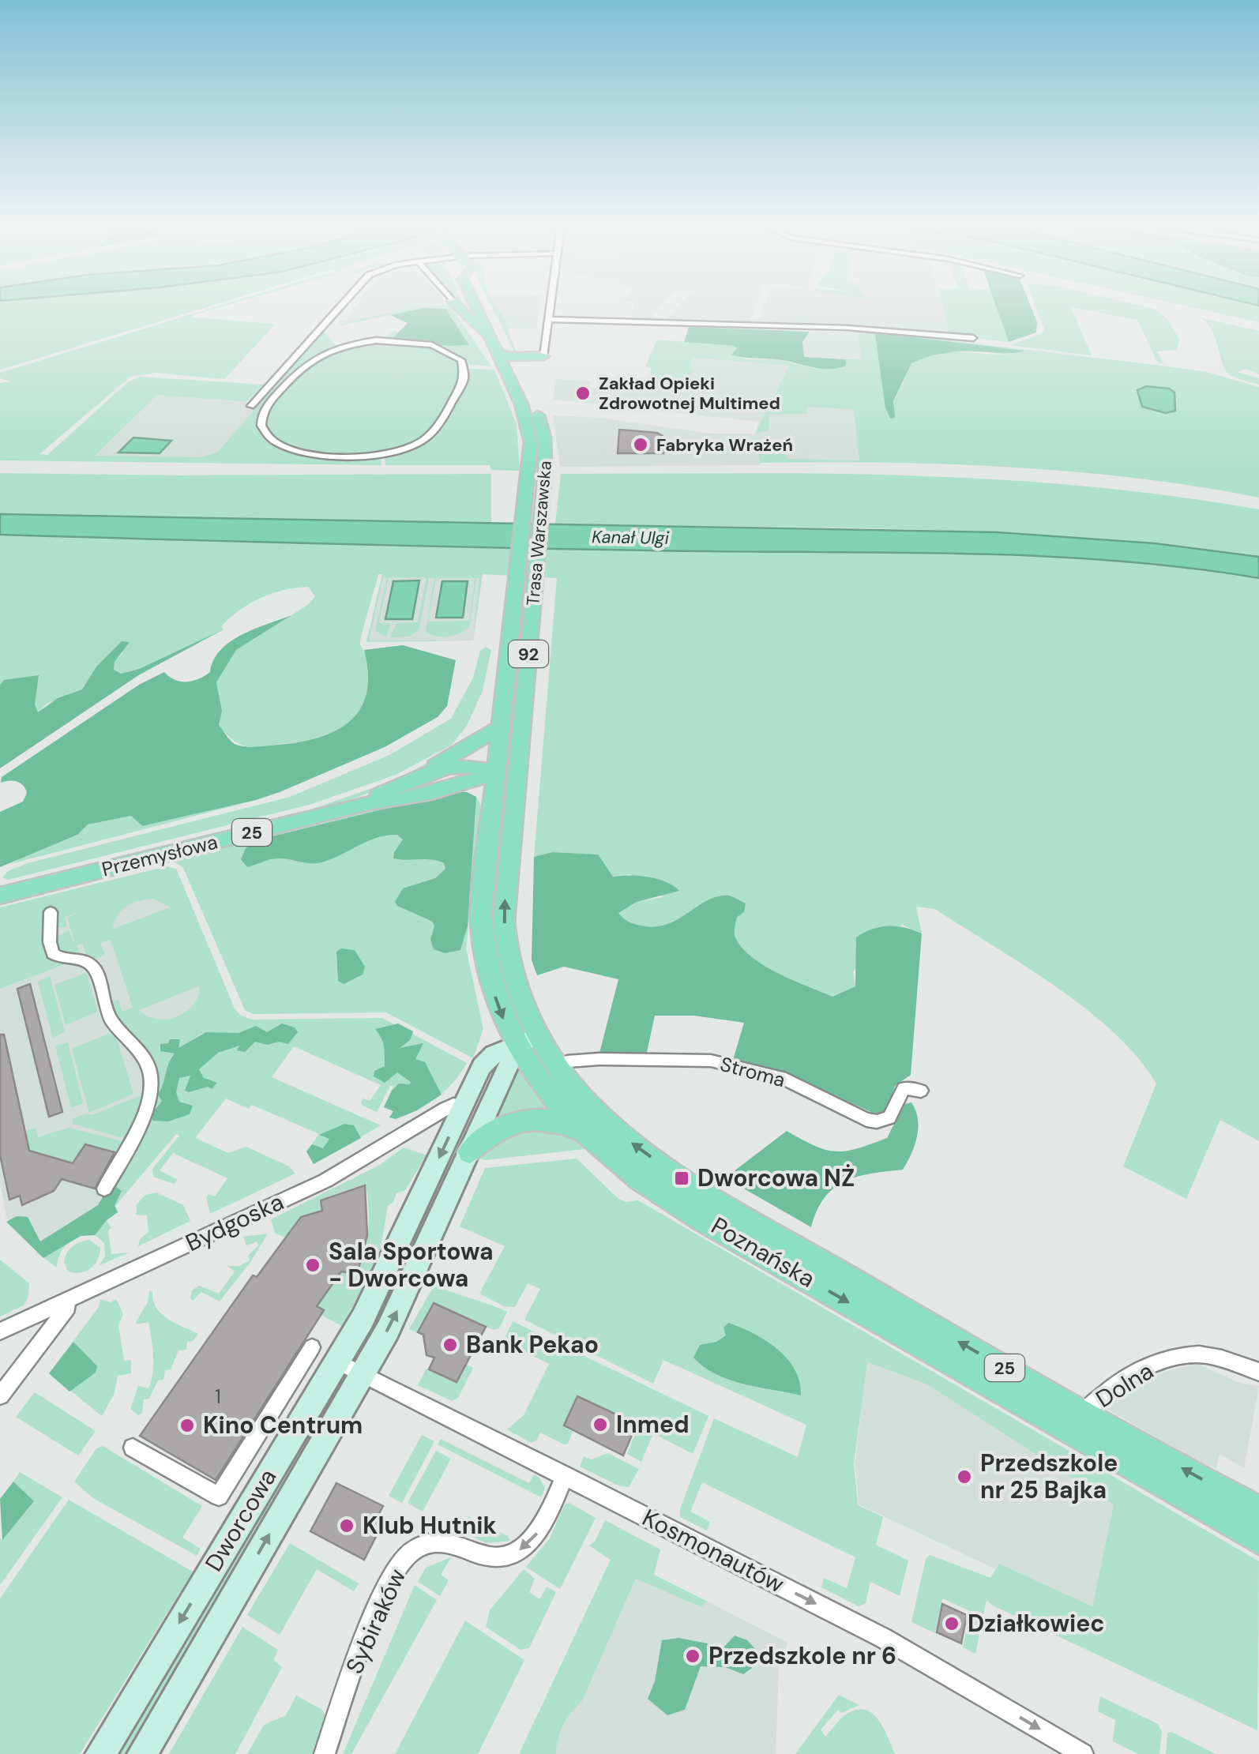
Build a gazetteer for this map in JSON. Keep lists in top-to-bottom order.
{
  "streets": {
    "main road": [
      "Trasa Warszawska",
      "92",
      "25",
      "Przemysłowa",
      "Poznańska"
    ],
    "street": [
      "Stroma",
      "Bydgoska",
      "Dolna",
      "Dworcowa",
      "Kosmonautów",
      "Sybiraków"
    ]
  },
  "crossings": [
    ["Trasa Warszawska", "25"],
    ["Trasa Warszawska", "Przemysłowa"],
    ["Trasa Warszawska", "Poznańska"],
    ["25", "Przemysłowa"],
    ["Przemysłowa", "Poznańska"],
    ["Stroma", "Poznańska"],
    ["Bydgoska", "Dworcowa"],
    ["Poznańska", "Dolna"],
    ["Poznańska", "Dworcowa"],
    ["Dworcowa", "Kosmonautów"],
    ["Kosmonautów", "Sybiraków"]
  ],
  "one_way": ["Kosmonautów", "Sybiraków"],
  "water": ["Kanał Ulgi"],
  "places": {
    "other": [
      "Zakład Opieki Zdrowotnej Multimed",
      "Fabryka Wrażeń",
      "Sala Sportowa - Dworcowa",
      "Bank Pekao",
      "Inmed",
      "Kino Centrum",
      "Przedszkole nr 25 Bajka",
      "Klub Hutnik",
      "Działkowiec",
      "Przedszkole nr 6"
    ],
    "transit": ["Dworcowa NŻ"]
  },
  "house_numbers": ["1"]
}
